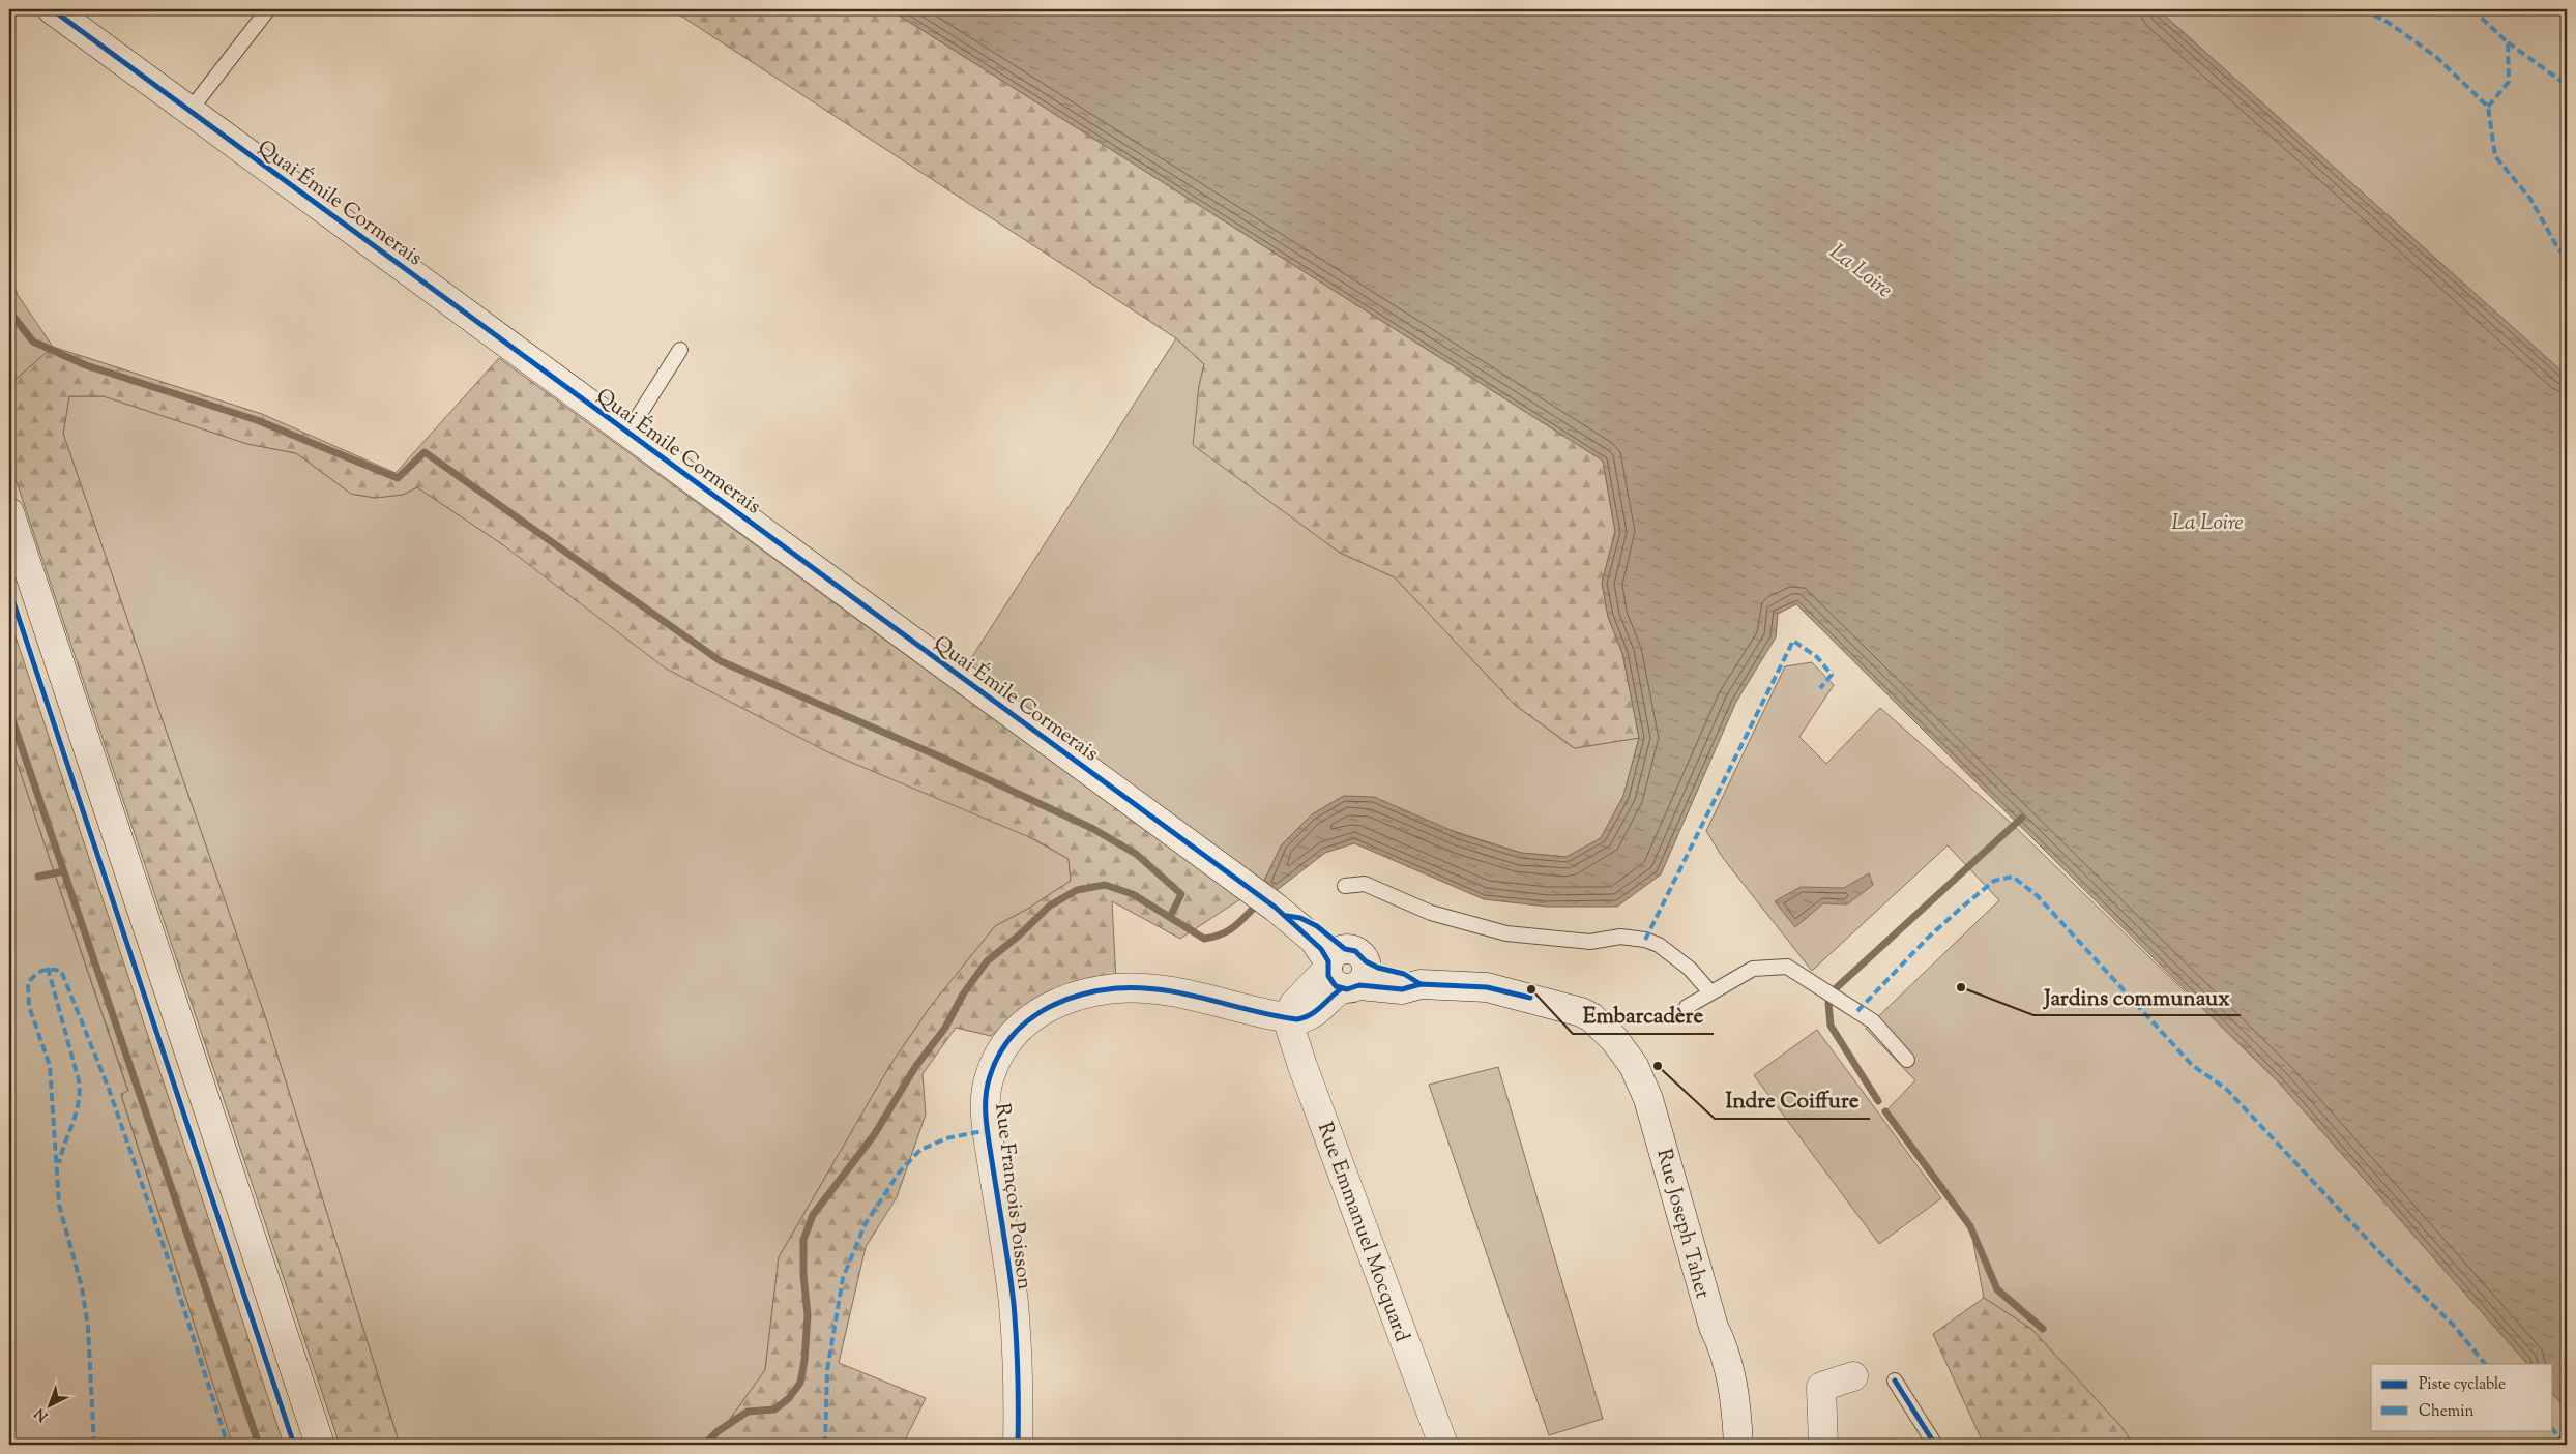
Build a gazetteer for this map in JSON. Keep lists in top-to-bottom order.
{
  "streets": {
    "street": [
      "Quai Émile Cormerais",
      "Rue François Poisson",
      "Rue Joseph Tahet",
      "Rue Emmanuel Mocquard"
    ]
  },
  "crossings": [
    ["Quai Émile Cormerais", "Rue Joseph Tahet"],
    ["Rue François Poisson", "Rue Emmanuel Mocquard"]
  ],
  "water": ["La Loire"],
  "places": ["Jardins communaux", "Embarcadère", "Indre Coiffure"],
  "legend": ["Piste cyclable", "Chemin"],
  "north": "bottom left"
}
